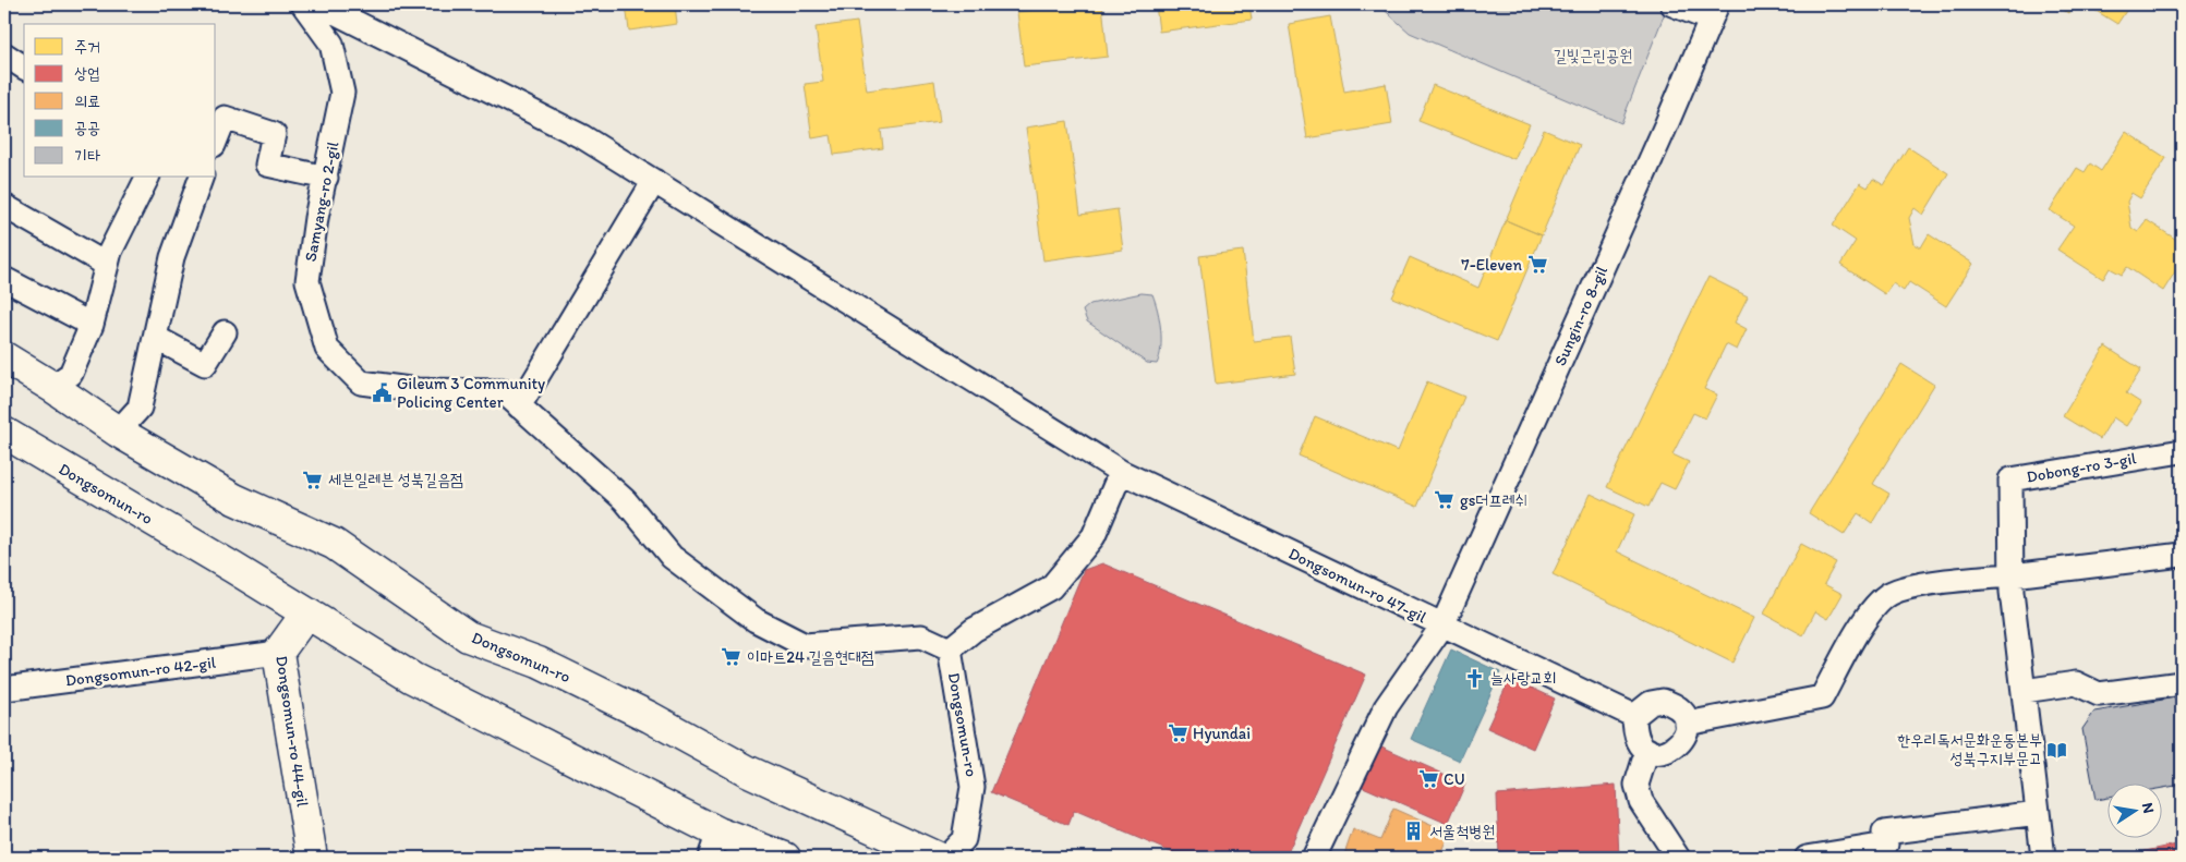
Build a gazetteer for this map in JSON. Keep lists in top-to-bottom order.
{
  "streets": {
    "main road": ["Dongsomun-ro", "Dongsomun-ro 44-gil"],
    "street": [
      "Samyang-ro 2-gil",
      "Sungin-ro 8-gil",
      "Dobong-ro 3-gil",
      "Dongsomun-ro 47-gil",
      "Dongsomun-ro 42-gil"
    ]
  },
  "crossings": [
    ["Sungin-ro 8-gil", "Dongsomun-ro 47-gil"],
    ["Dongsomun-ro", "Dongsomun-ro 44-gil"],
    ["Dongsomun-ro 42-gil", "Dongsomun-ro 44-gil"]
  ],
  "parks": ["길빛근린공원"],
  "places": {
    "supermarket": [
      "7-Eleven",
      "세븐일레븐 성북길음점",
      "gs더프레쉬",
      "이마트24 길음현대점",
      "Hyundai",
      "CU"
    ],
    "public building": ["Gileum 3 Community Policing Center"],
    "church": ["늘사랑교회"],
    "library": ["한우리독서문화운동본부 성북구지부문고"],
    "building": ["서울척병원"]
  },
  "legend": [
    "주거",
    "상업",
    "의료",
    "공공",
    "기타"
  ],
  "north": "right"
}
